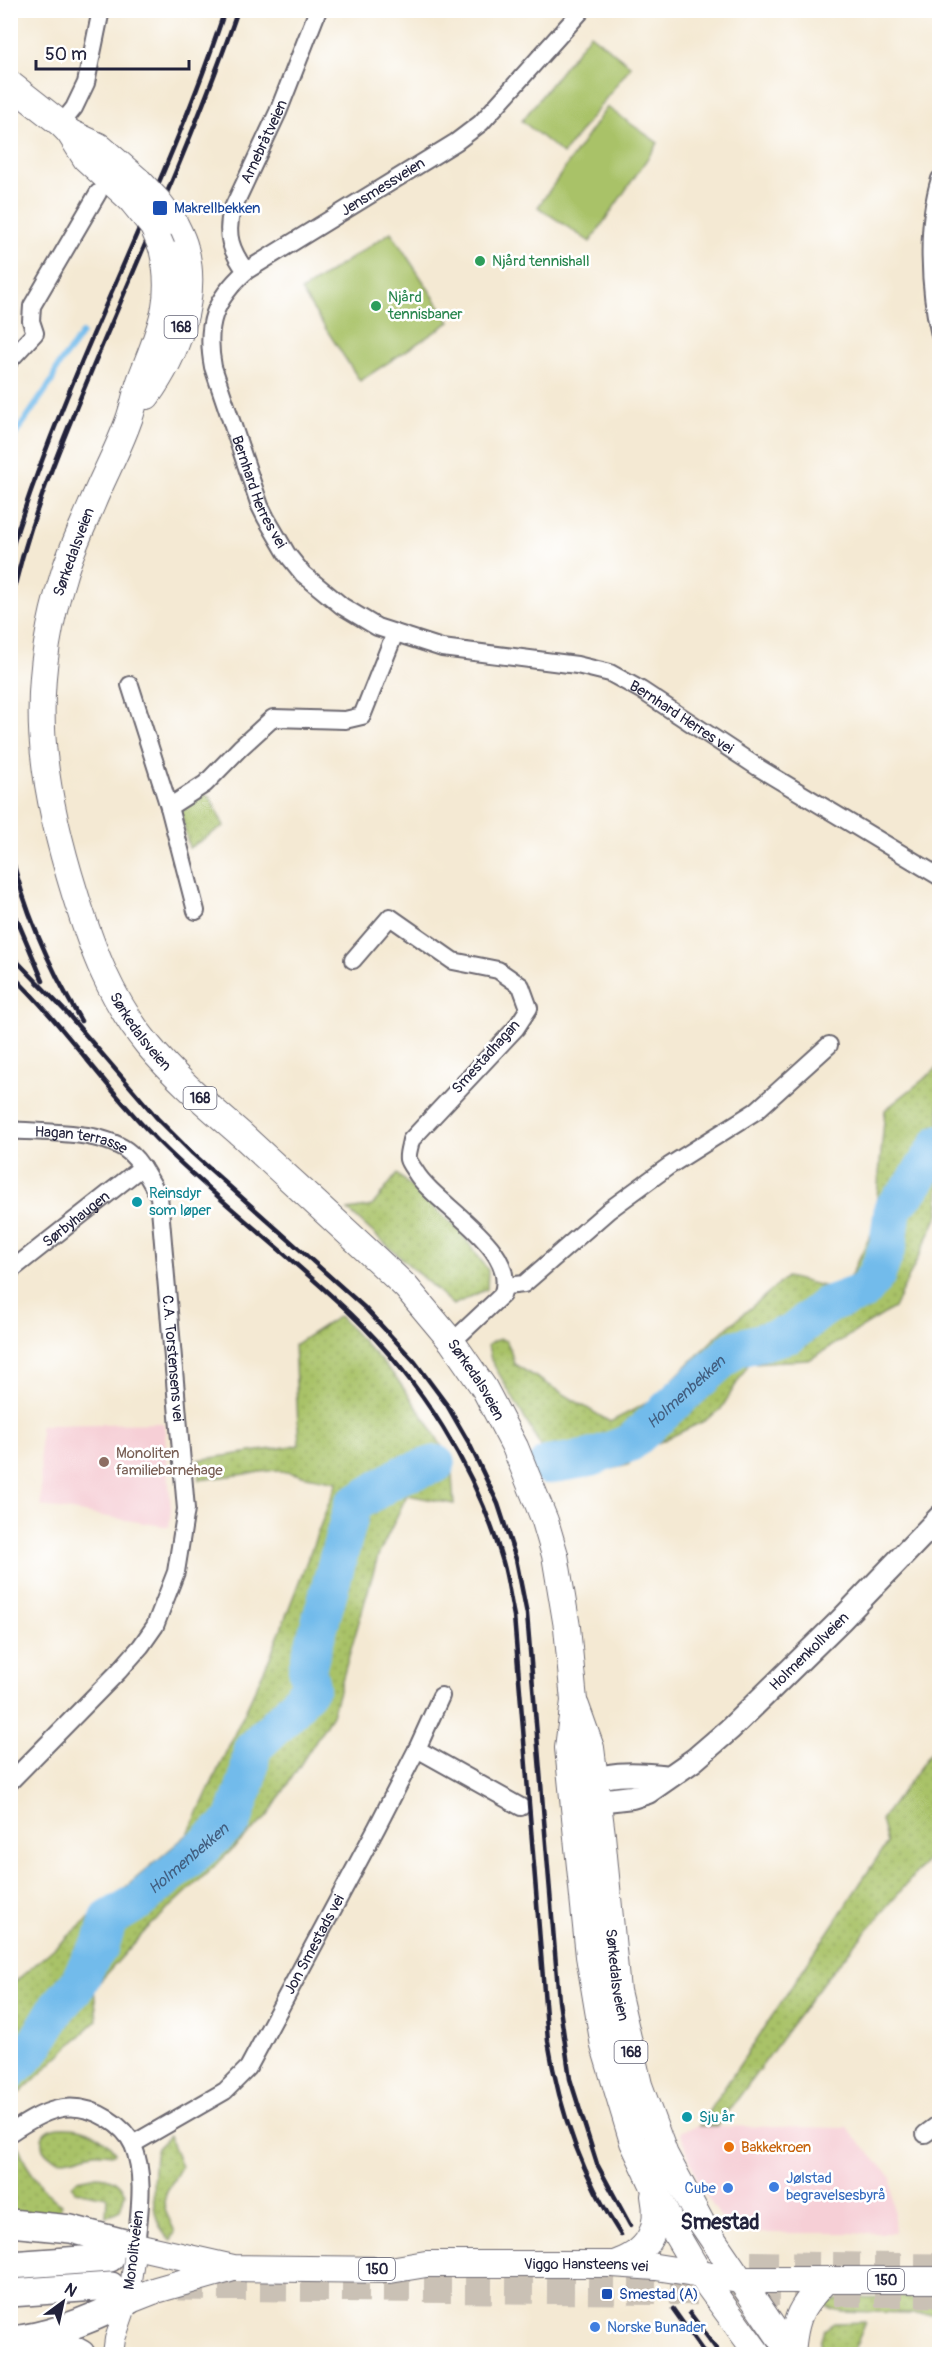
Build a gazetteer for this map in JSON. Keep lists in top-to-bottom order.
{
  "streets": {
    "highway": ["150"],
    "main road": [
      "168",
      "Sørkedalsveien",
      "Holmenkollveien",
      "Viggo Hansteens vei"
    ],
    "street": [
      "Arnebråtveien",
      "Jensmessveien",
      "Bernhard Herres vei",
      "Smestadhagan",
      "Hagan terrasse",
      "Sørbyhaugen",
      "C.A. Torstensens vei",
      "Jon Smestads vei",
      "Monolitveien"
    ]
  },
  "crossings": [
    ["Arnebråtveien", "Jensmessveien"],
    ["Jensmessveien", "Bernhard Herres vei"],
    ["Sørkedalsveien", "Holmenkollveien"],
    ["Sørkedalsveien", "Viggo Hansteens vei"],
    ["Hagan terrasse", "Sørbyhaugen"],
    ["Hagan terrasse", "C.A. Torstensens vei"],
    ["Sørbyhaugen", "C.A. Torstensens vei"],
    ["Jon Smestads vei", "Monolitveien"],
    ["Monolitveien", "Viggo Hansteens vei"],
    ["Monolitveien", "150"],
    ["Viggo Hansteens vei", "150"]
  ],
  "districts": ["Smestad"],
  "water": ["Holmenbekken"],
  "places": {
    "transit": ["Makrellbekken", "Smestad (A)"],
    "other": [
      "Njård tennishall",
      "Njård tennisbaner",
      "Reinsdyr som løper",
      "Monoliten familiebarnehage",
      "Sju år",
      "Bakkekroen",
      "Jølstad begravelsesbyrå",
      "Cube",
      "Norske Bunader"
    ]
  },
  "scale_bar": "50 m",
  "north": "top right"
}
